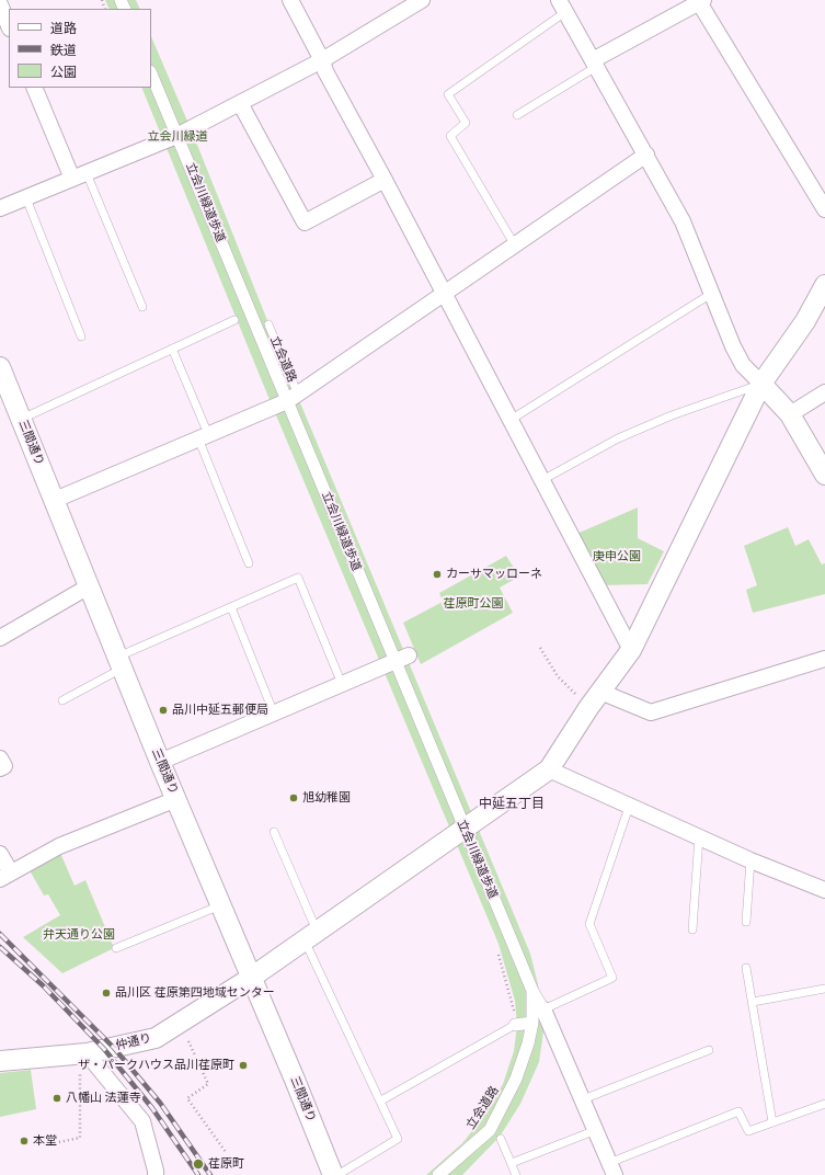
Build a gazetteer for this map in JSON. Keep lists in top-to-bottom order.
{
  "streets": {
    "street": ["立会川緑道歩道", "三間通り", "仲通り"],
    "lane": ["立会道路"]
  },
  "crossings": [
    ["立会川緑道歩道", "立会道路"],
    ["立会川緑道歩道", "仲通り"],
    ["三間通り", "仲通り"]
  ],
  "districts": ["中延五丁目"],
  "parks": [
    "立会川緑道",
    "庚申公園",
    "荏原町公園",
    "弁天通り公園"
  ],
  "places": [
    "カーサマッローネ",
    "品川中延五郵便局",
    "旭幼稚園",
    "品川区 荏原第四地域センター",
    "ザ・パークハウス品川荏原町",
    "八幡山 法蓮寺",
    "本堂",
    "荏原町"
  ],
  "legend": ["道路", "鉄道", "公園"]
}
